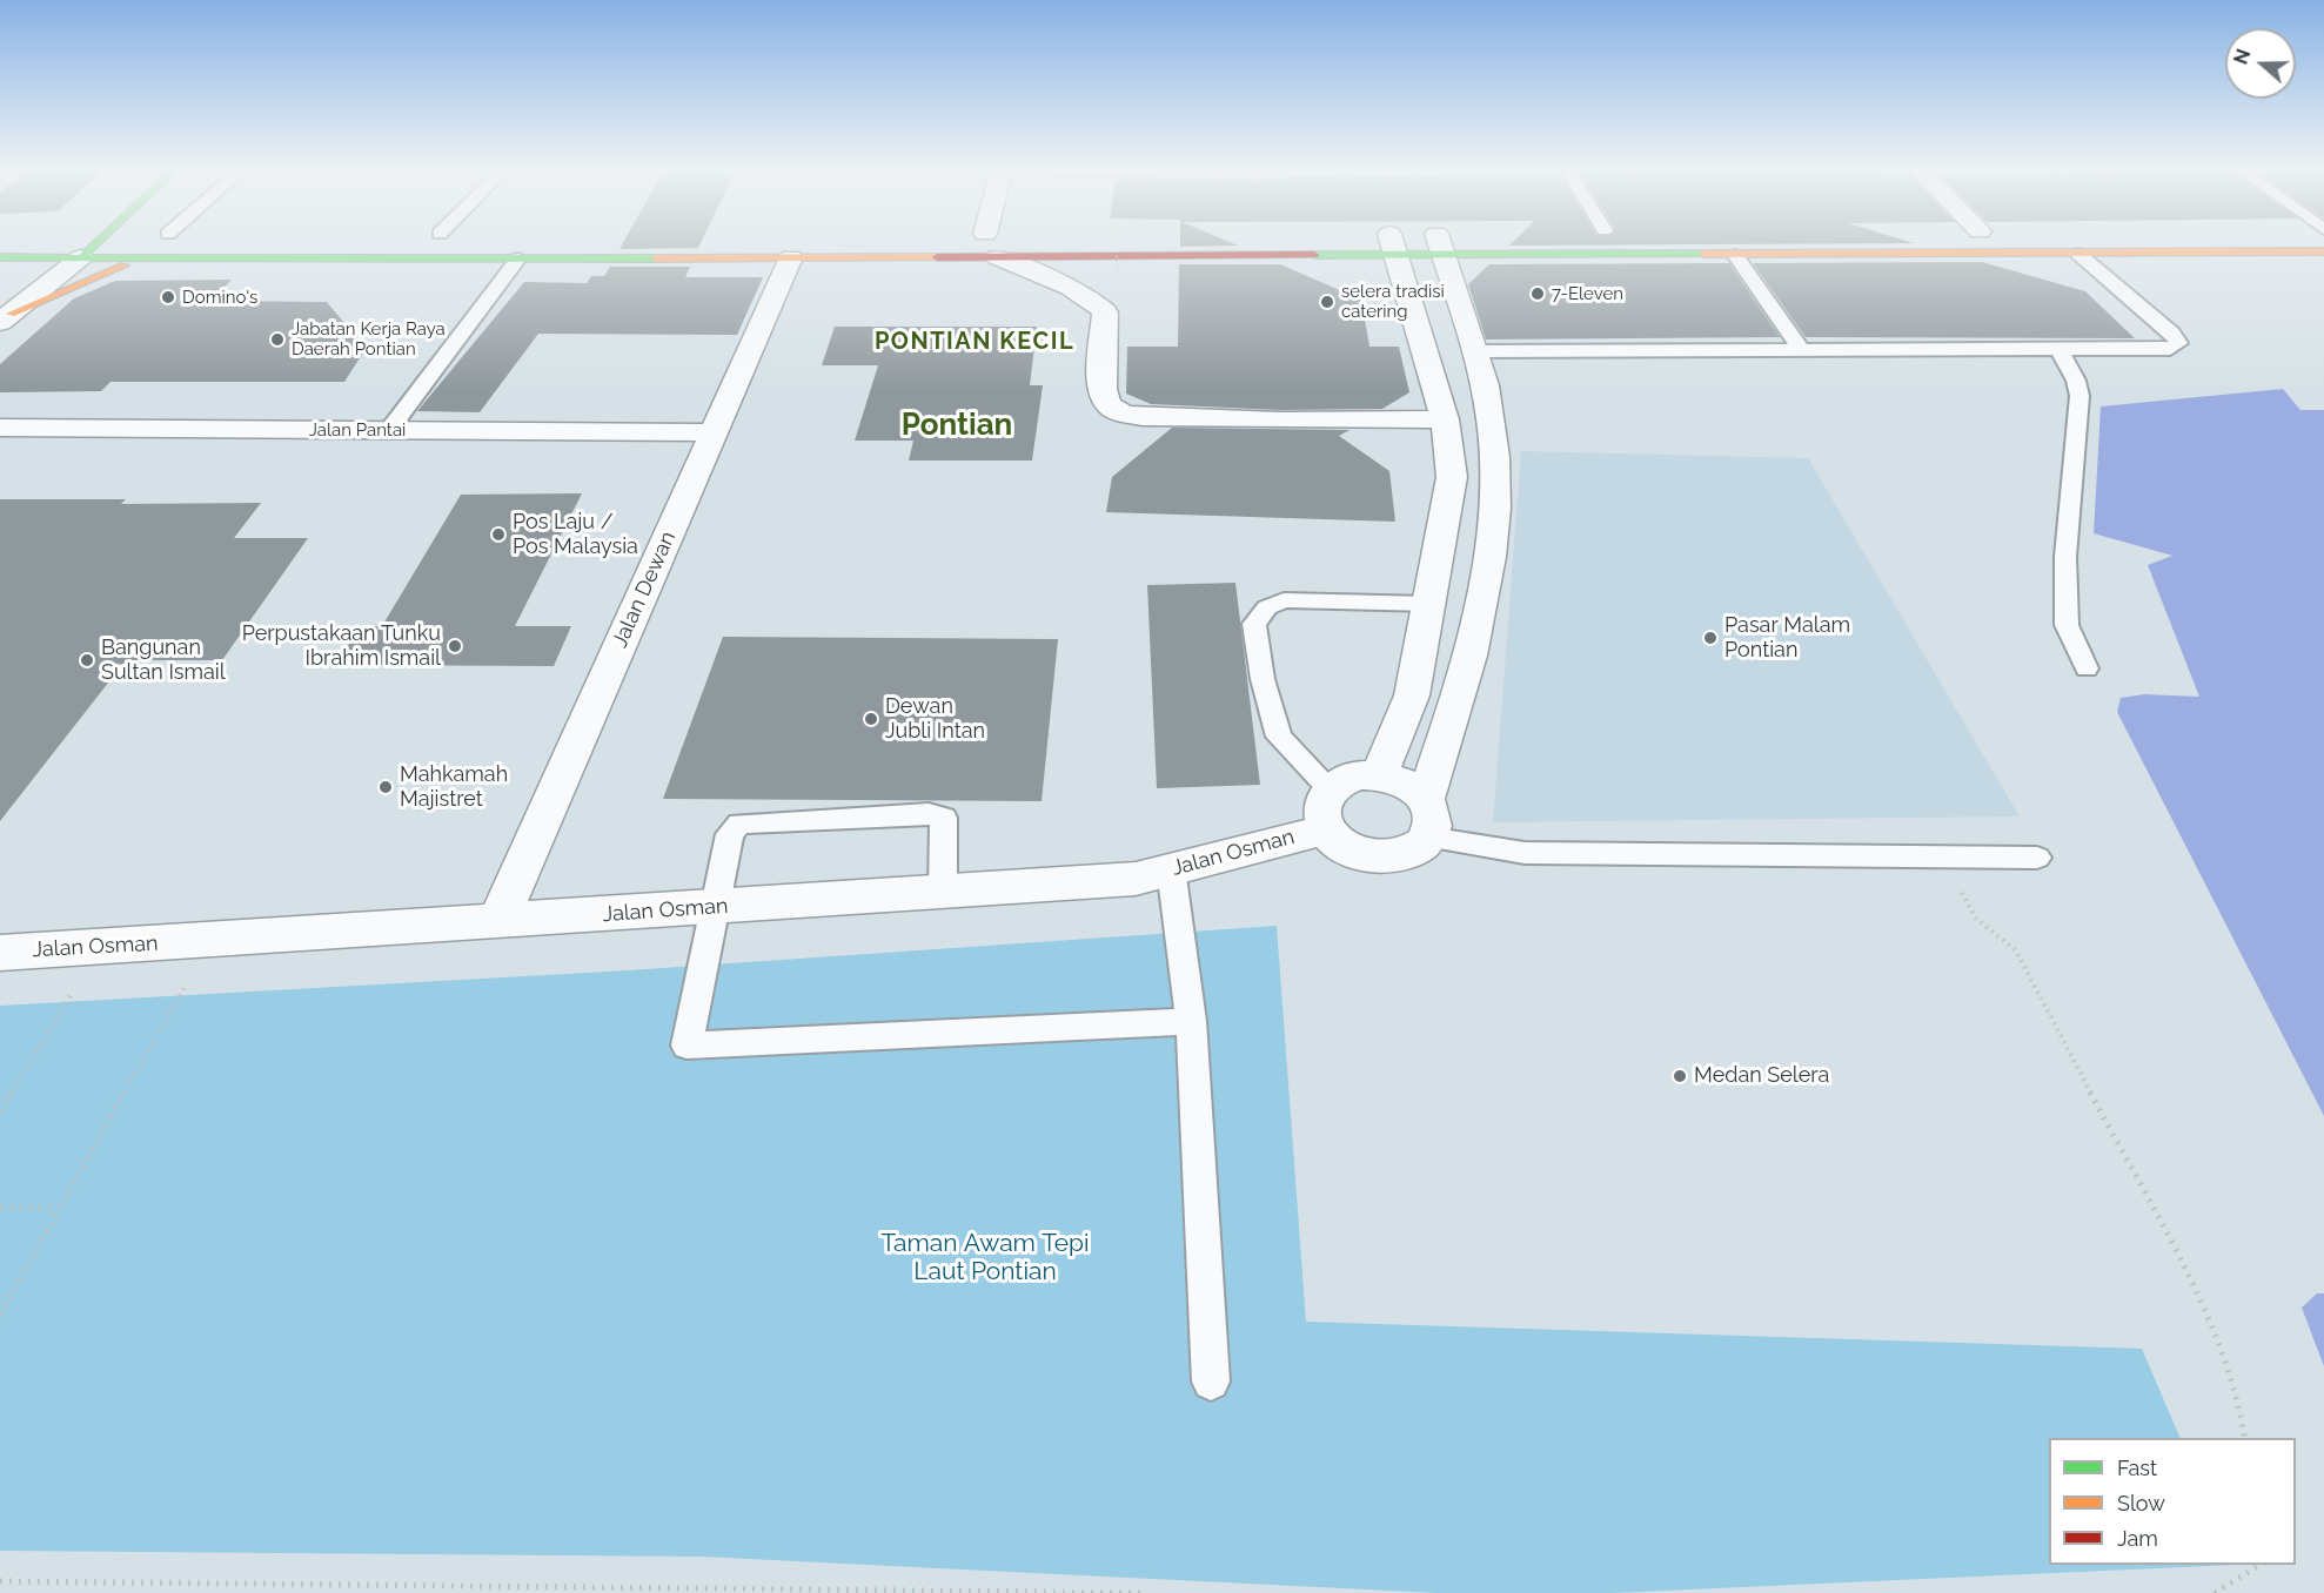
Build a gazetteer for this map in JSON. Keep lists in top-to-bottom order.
{
  "streets": {
    "street": ["Jalan Pantai", "Jalan Dewan", "Jalan Osman"]
  },
  "crossings": [
    ["Jalan Pantai", "Jalan Dewan"],
    ["Jalan Dewan", "Jalan Osman"]
  ],
  "districts": ["PONTIAN KECIL", "Pontian"],
  "parks": ["Taman Awam Tepi Laut Pontian"],
  "places": [
    "7-Eleven",
    "Domino's",
    "selera tradisi catering",
    "Jabatan Kerja Raya Daerah Pontian",
    "Pos Laju / Pos Malaysia",
    "Pasar Malam Pontian",
    "Perpustakaan Tunku Ibrahim Ismail",
    "Bangunan Sultan Ismail",
    "Dewan Jubli Intan",
    "Mahkamah Majistret",
    "Medan Selera"
  ],
  "legend": ["Fast", "Slow", "Jam"],
  "north": "left"
}
